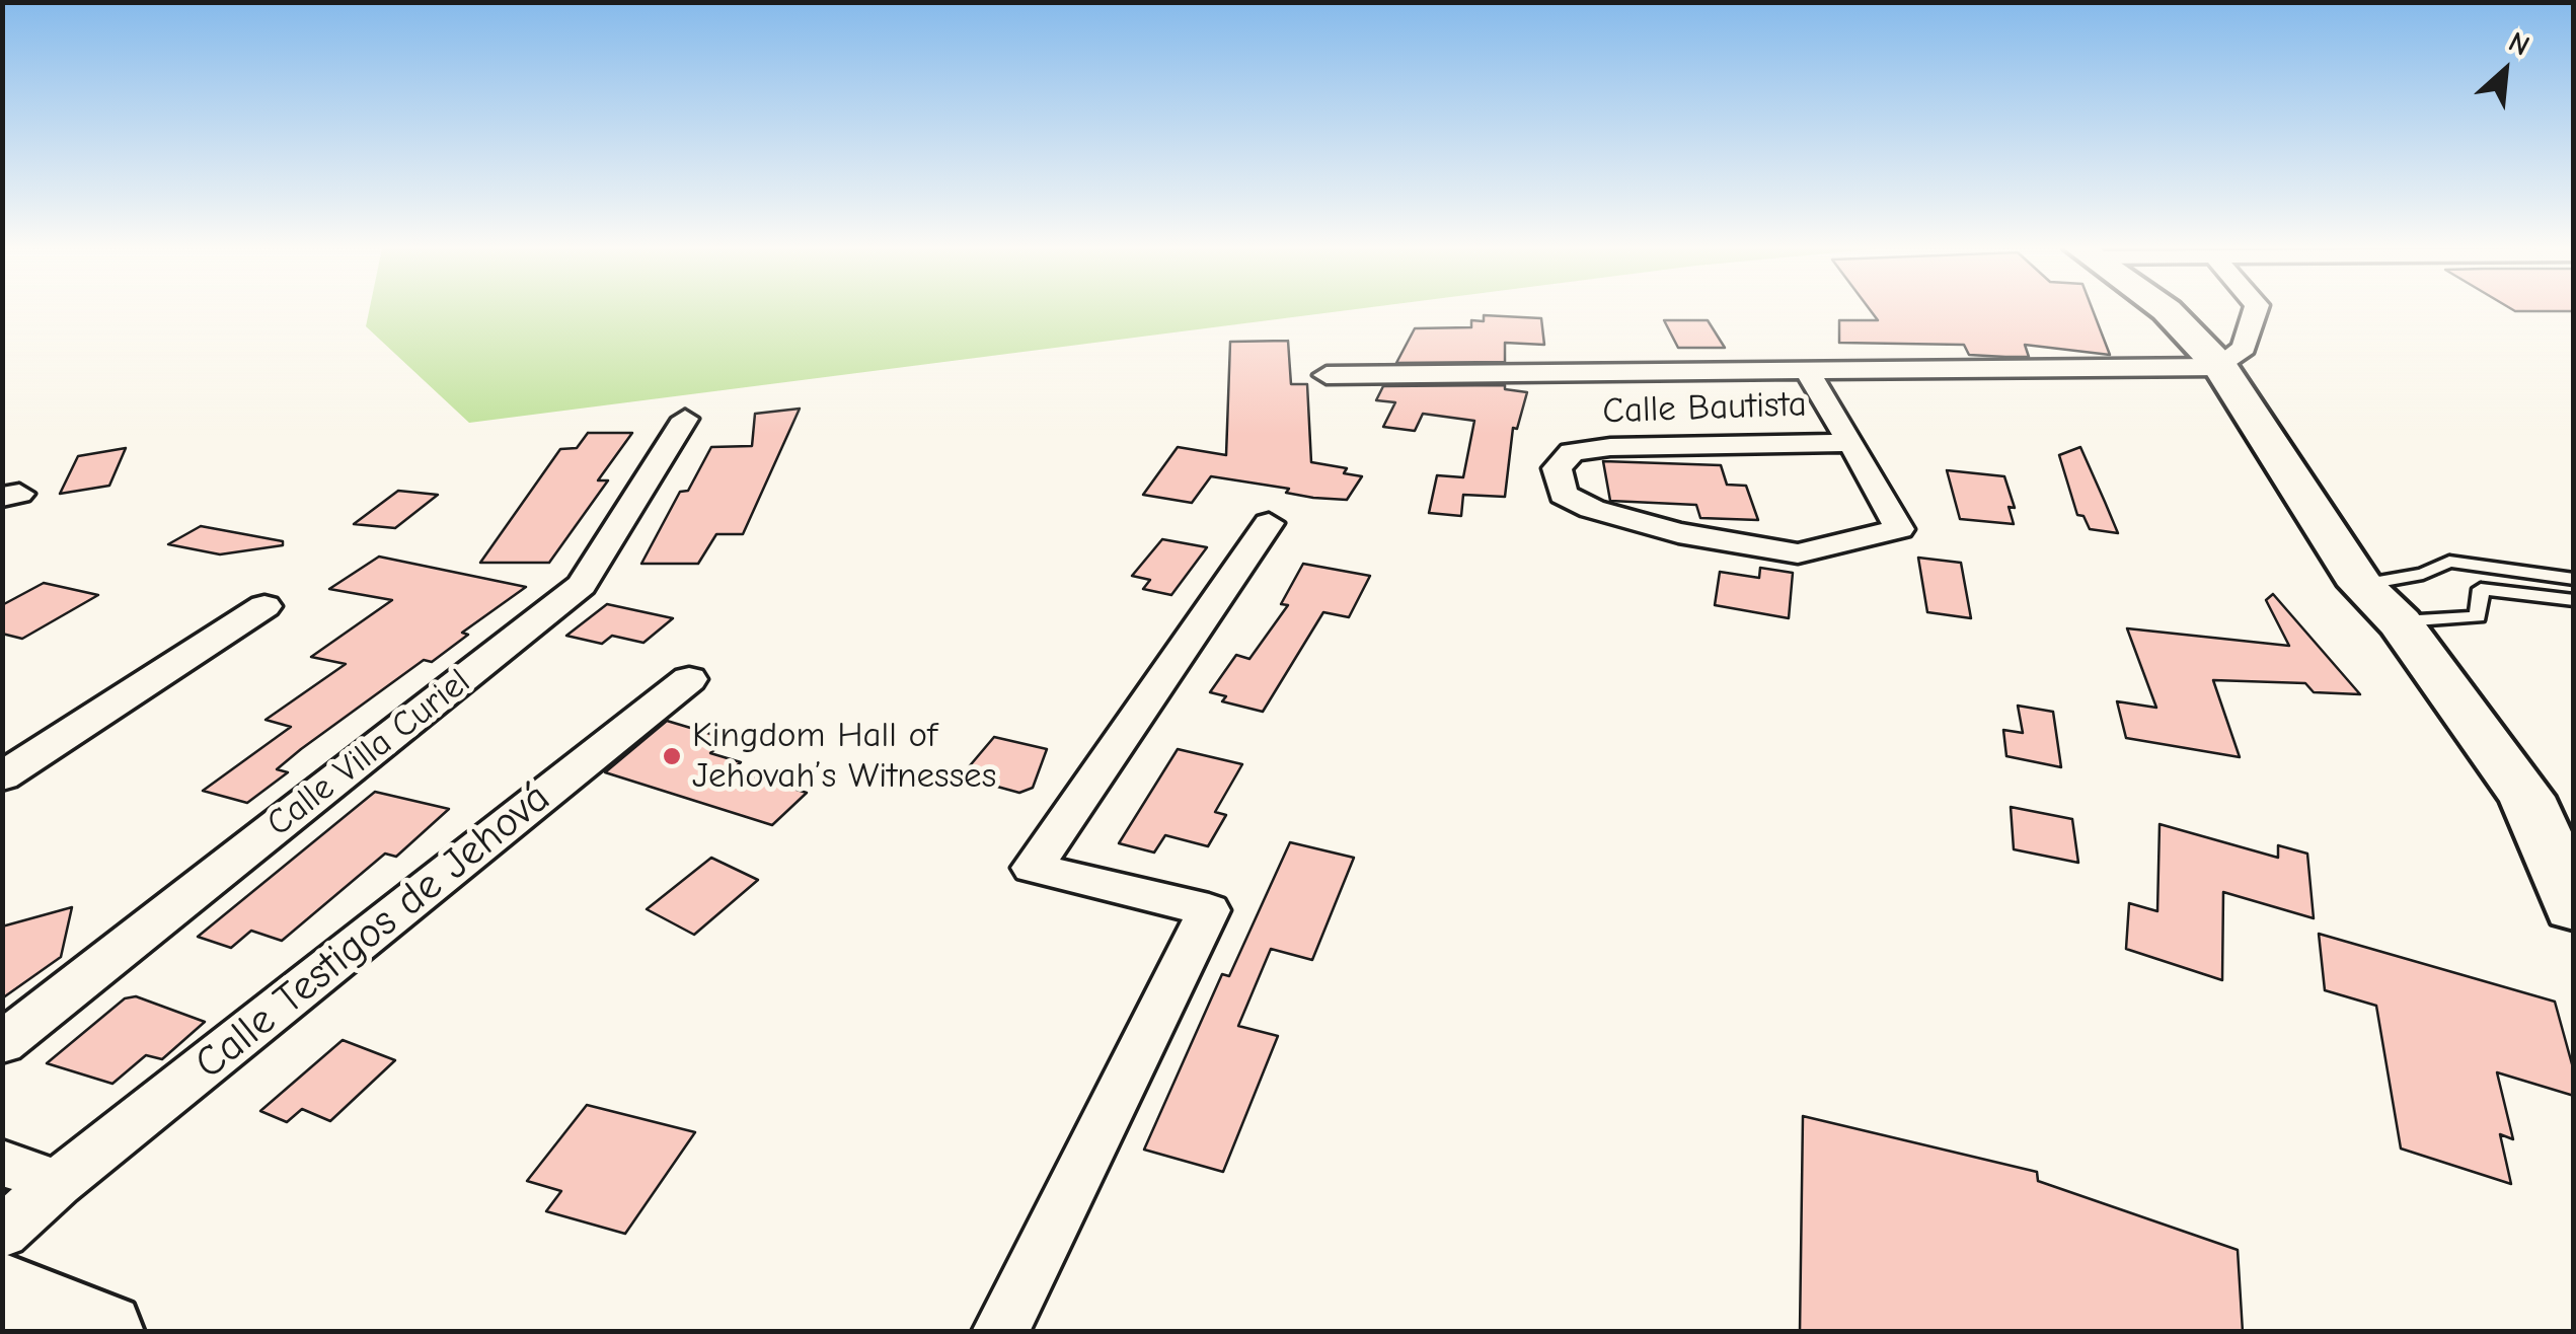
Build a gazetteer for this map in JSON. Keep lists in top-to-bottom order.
{
  "streets": {
    "street": ["Calle Bautista", "Calle Villa Curiel", "Calle Testigos de Jehová"]
  },
  "places": ["Kingdom Hall of Jehovah’s Witnesses"],
  "north": "top right"
}
